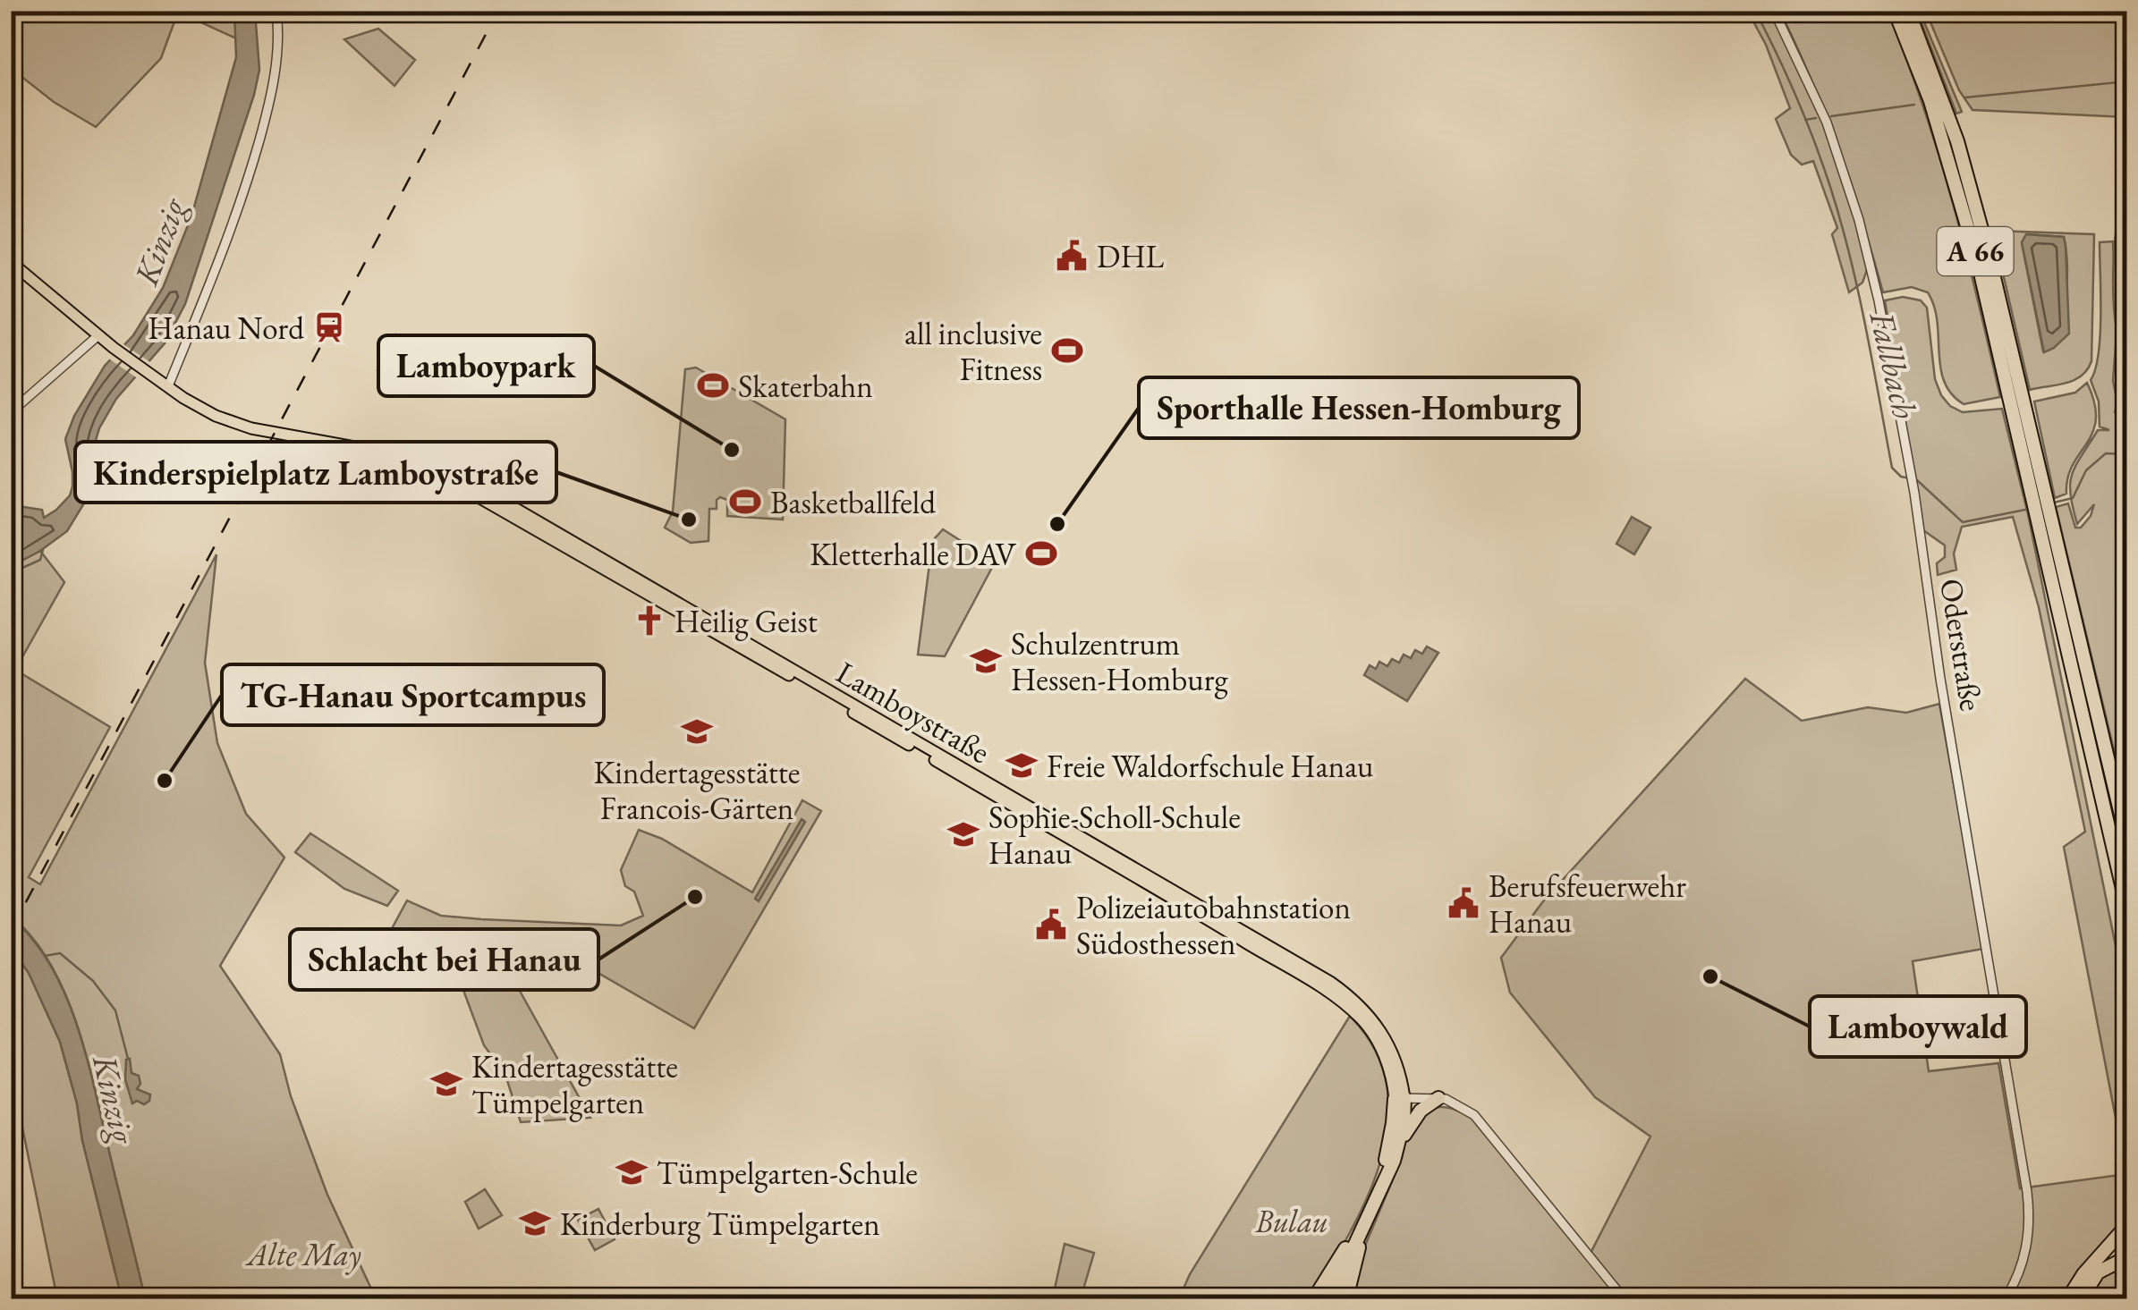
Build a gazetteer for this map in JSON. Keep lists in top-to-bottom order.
{
  "streets": {
    "highway": ["A 66"],
    "main road": ["Lamboystraße"],
    "street": ["Oderstraße"]
  },
  "water": ["Kinzig", "Fallbach"],
  "parks": ["Bulau", "Alte May"],
  "places": {
    "public building": ["DHL", "Berufsfeuerwehr Hanau", "Polizeiautobahnstation Südosthessen"],
    "station": ["Hanau Nord"],
    "sports": [
      "all inclusive Fitness",
      "Skaterbahn",
      "Basketballfeld",
      "Kletterhalle DAV"
    ],
    "other": [
      "Lamboypark",
      "Kinderspielplatz Lamboystraße",
      "Sporthalle Hessen-Homburg",
      "TG-Hanau Sportcampus",
      "Schlacht bei Hanau",
      "Lamboywald"
    ],
    "church": ["Heilig Geist"],
    "school or university": [
      "Schulzentrum Hessen-Homburg",
      "Kindertagesstätte Francois-Gärten",
      "Freie Waldorfschule Hanau",
      "Sophie-Scholl-Schule Hanau",
      "Kindertagesstätte Tümpelgarten",
      "Tümpelgarten-Schule",
      "Kinderburg Tümpelgarten"
    ]
  }
}
